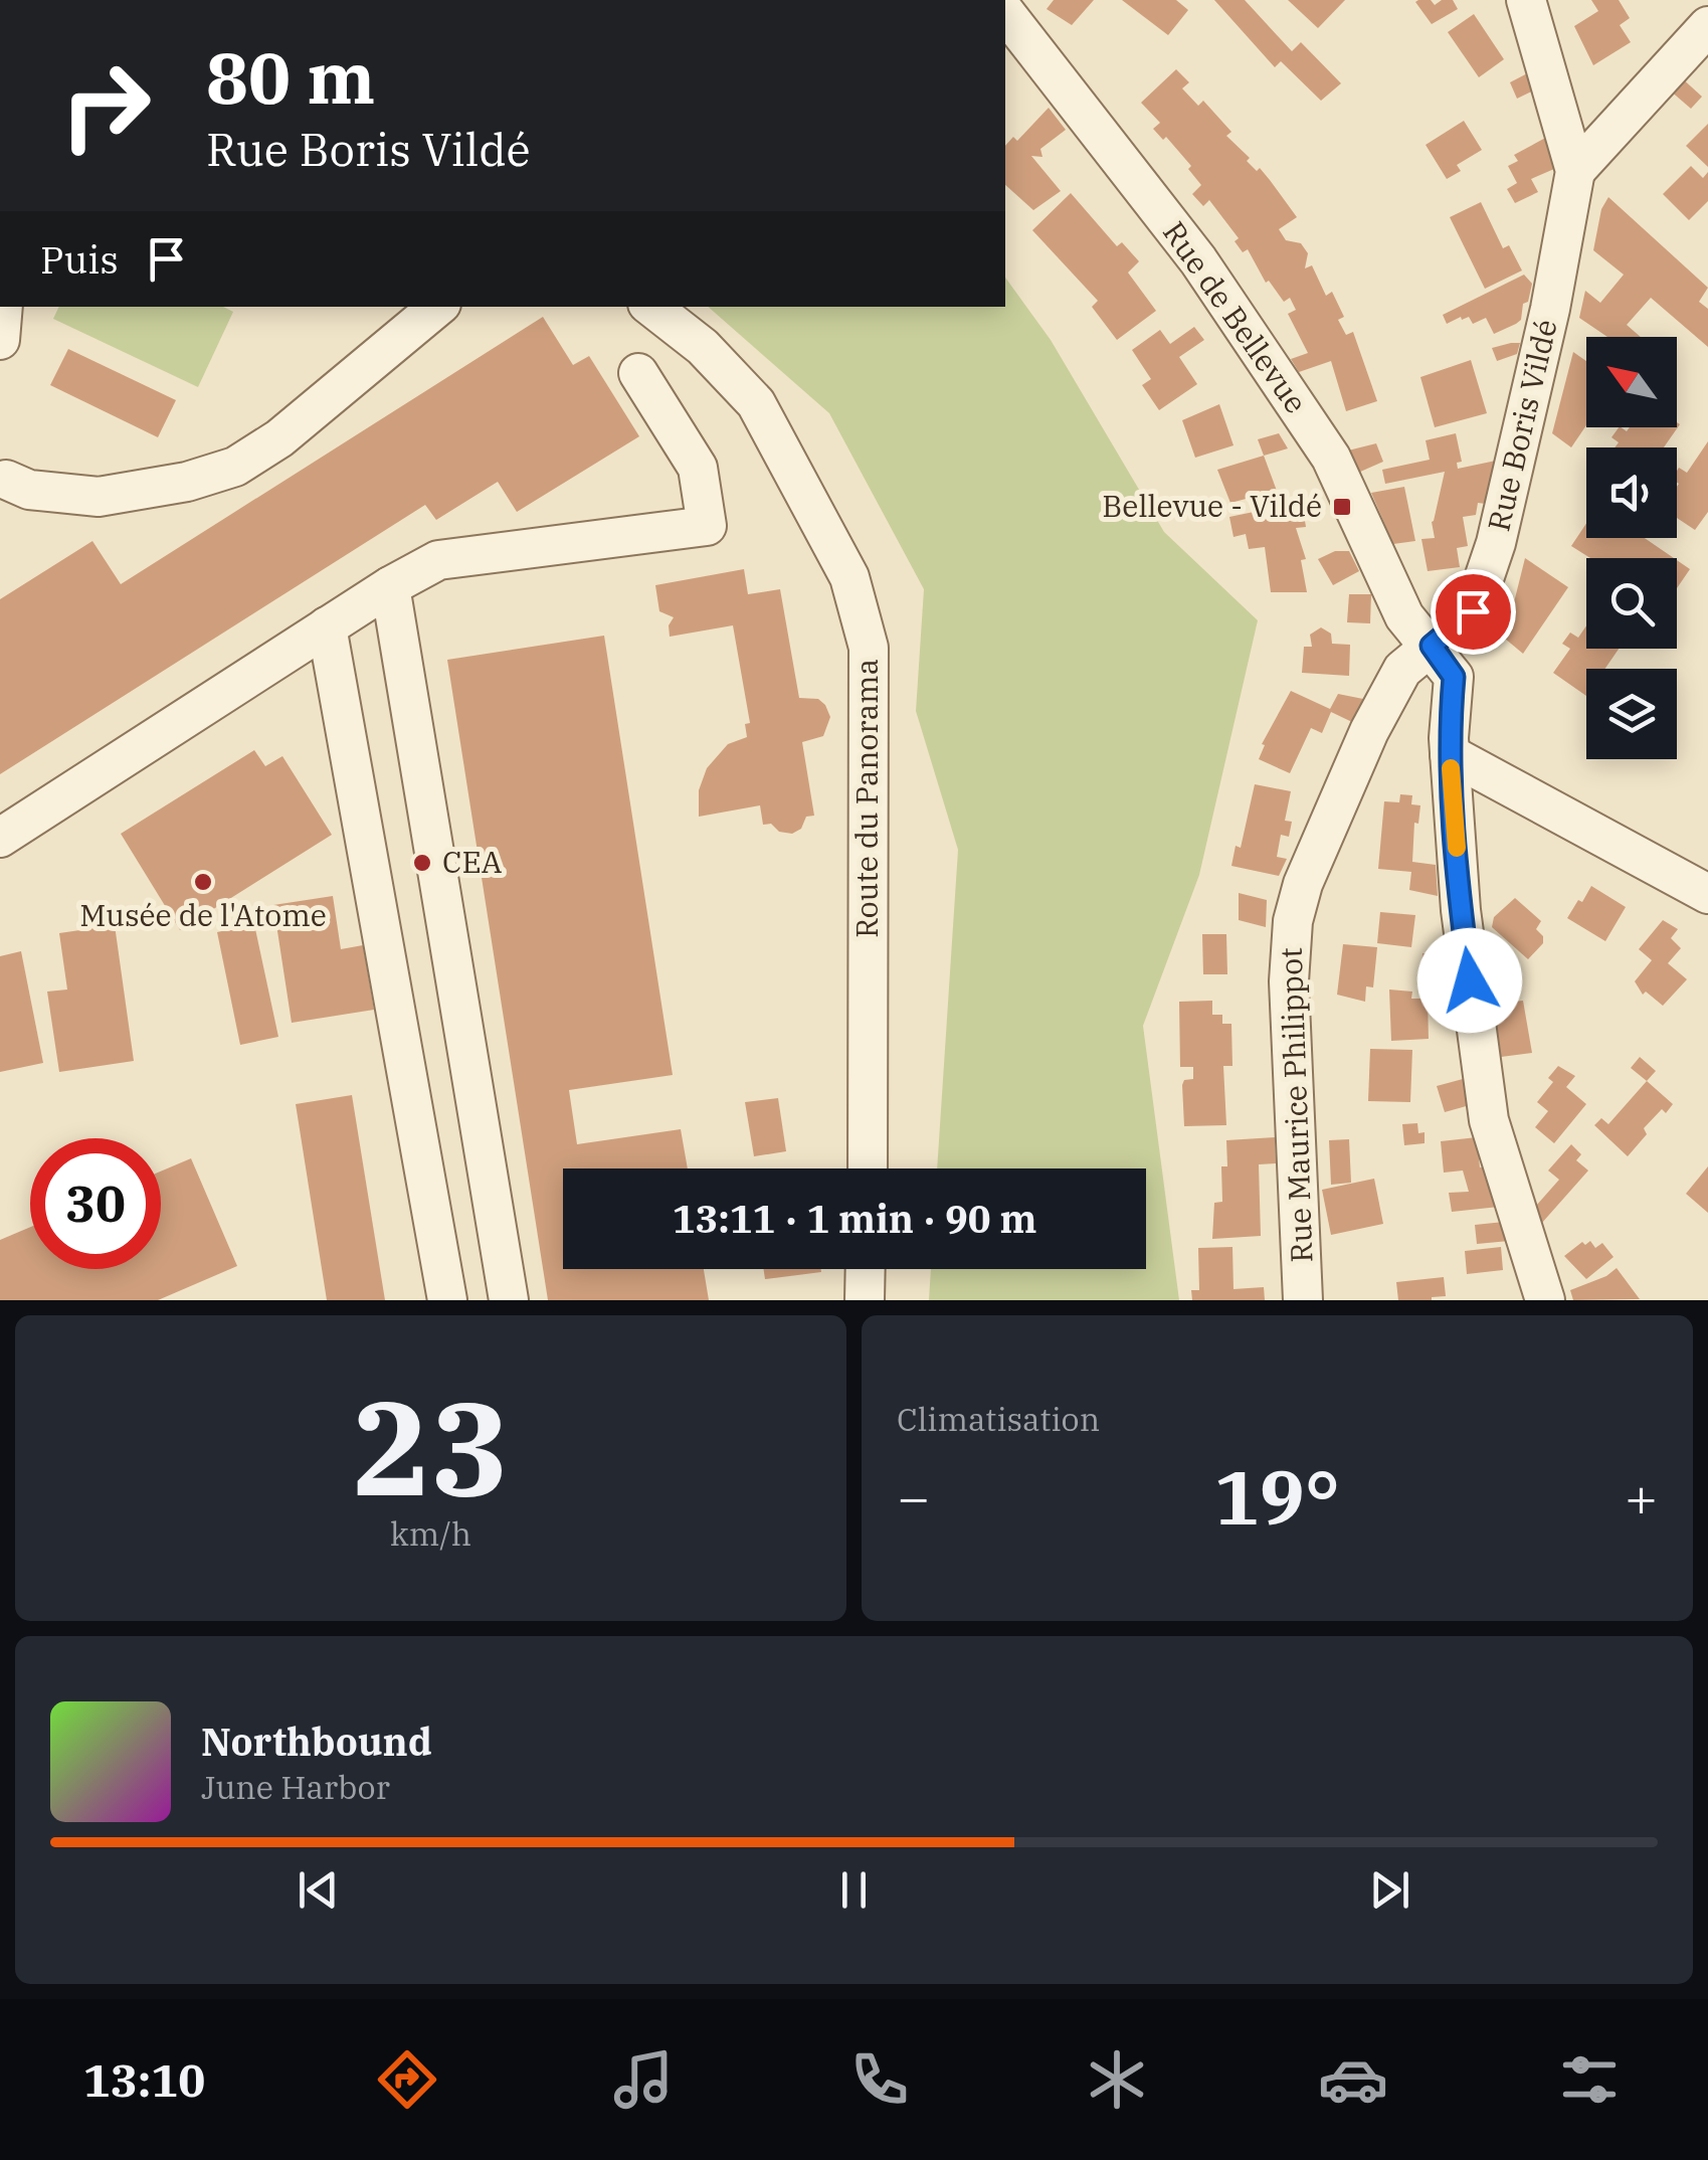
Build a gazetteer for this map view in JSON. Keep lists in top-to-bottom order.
{
  "streets": {
    "street": [
      "Rue de Bellevue",
      "Rue Boris Vildé",
      "Route du Panorama",
      "Rue Maurice Philippot"
    ]
  },
  "crossings": [
    ["Rue de Bellevue", "Rue Boris Vildé"],
    ["Rue de Bellevue", "Rue Maurice Philippot"],
    ["Rue Boris Vildé", "Rue Maurice Philippot"]
  ],
  "places": {
    "transit": ["Bellevue - Vildé"],
    "other": ["CEA", "Musée de l'Atome"]
  },
  "north": "top left",
  "page": {
    "turn": ["80 m", "Rue Boris Vildé"],
    "then": "Puis",
    "limit": "30",
    "trip": "13:11 · 1 min · 90 m",
    "tile": [
      ["23", "km/h"],
      "Climatisation"
    ],
    "heat": ["−", "19°", "+"],
    "song": ["Northbound", "June Harbor"],
    "tabs": "13:10"
  }
}
